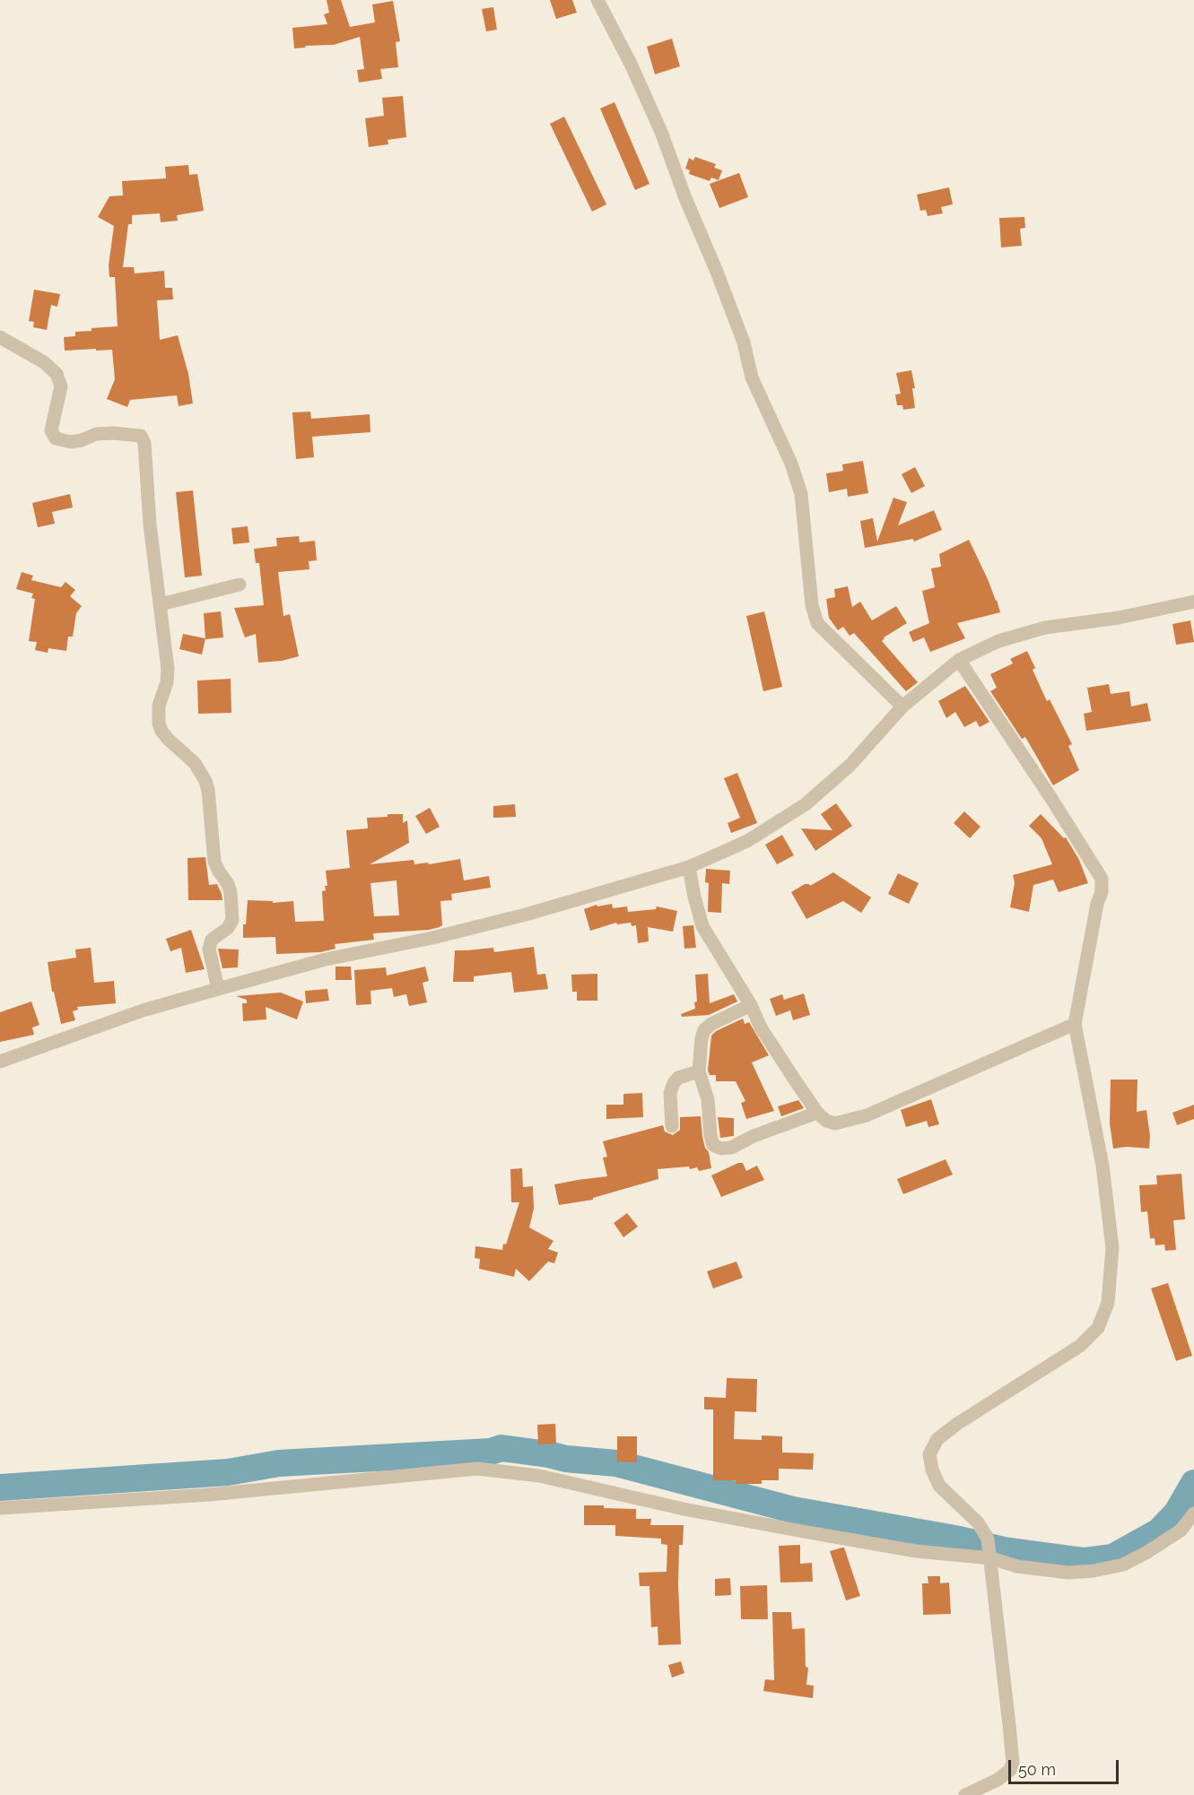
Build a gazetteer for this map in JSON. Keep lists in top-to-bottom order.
{
  "scale_bar": "50 m"
}
